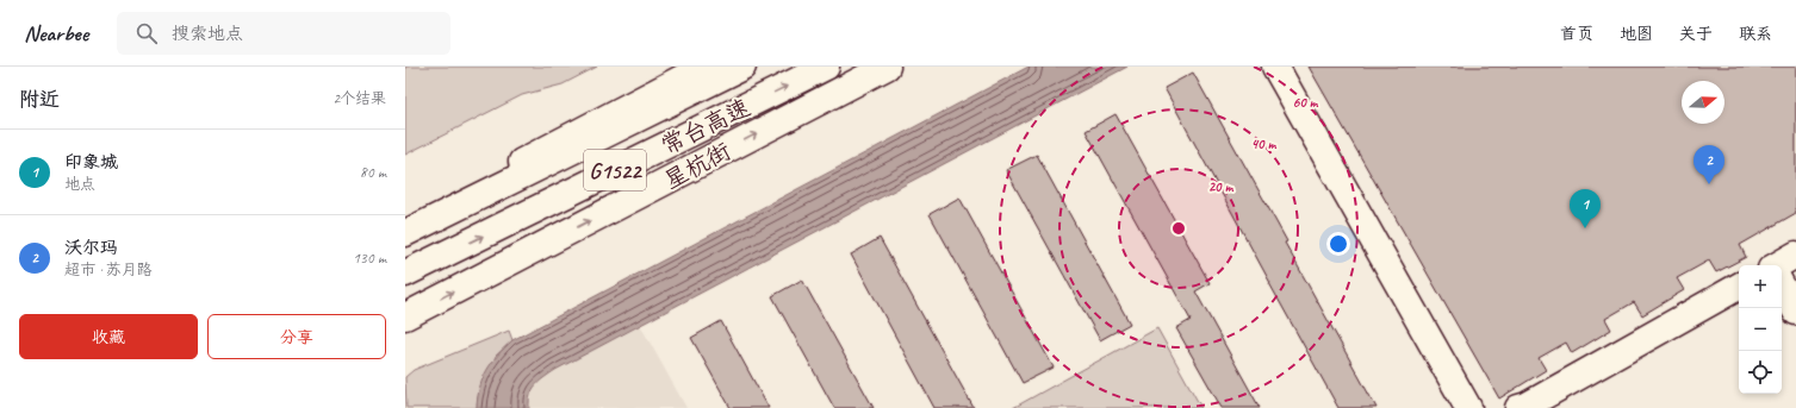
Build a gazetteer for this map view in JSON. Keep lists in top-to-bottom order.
{
  "streets": {
    "main road": ["常台高速", "星杭街", "G1522"]
  },
  "north": "right",
  "page": {
    "header": "Nearbee",
    "search": "搜索地点",
    "nav": [
      "首页",
      "地图",
      "关于",
      "联系"
    ],
    "heading": ["附近", "2个结果"],
    "list": [
      {
        "mark": "1",
        "name": "印象城",
        "note": "地点",
        "value": "80 m"
      },
      {
        "mark": "2",
        "name": "沃尔玛",
        "note": "超市 · 苏月路",
        "value": "130 m"
      }
    ],
    "pins": ["2", "1"],
    "map_buttons": ["+", "−"],
    "buttons": ["收藏", "分享"]
  },
  "rings": ["60 m", "40 m", "20 m"]
}
